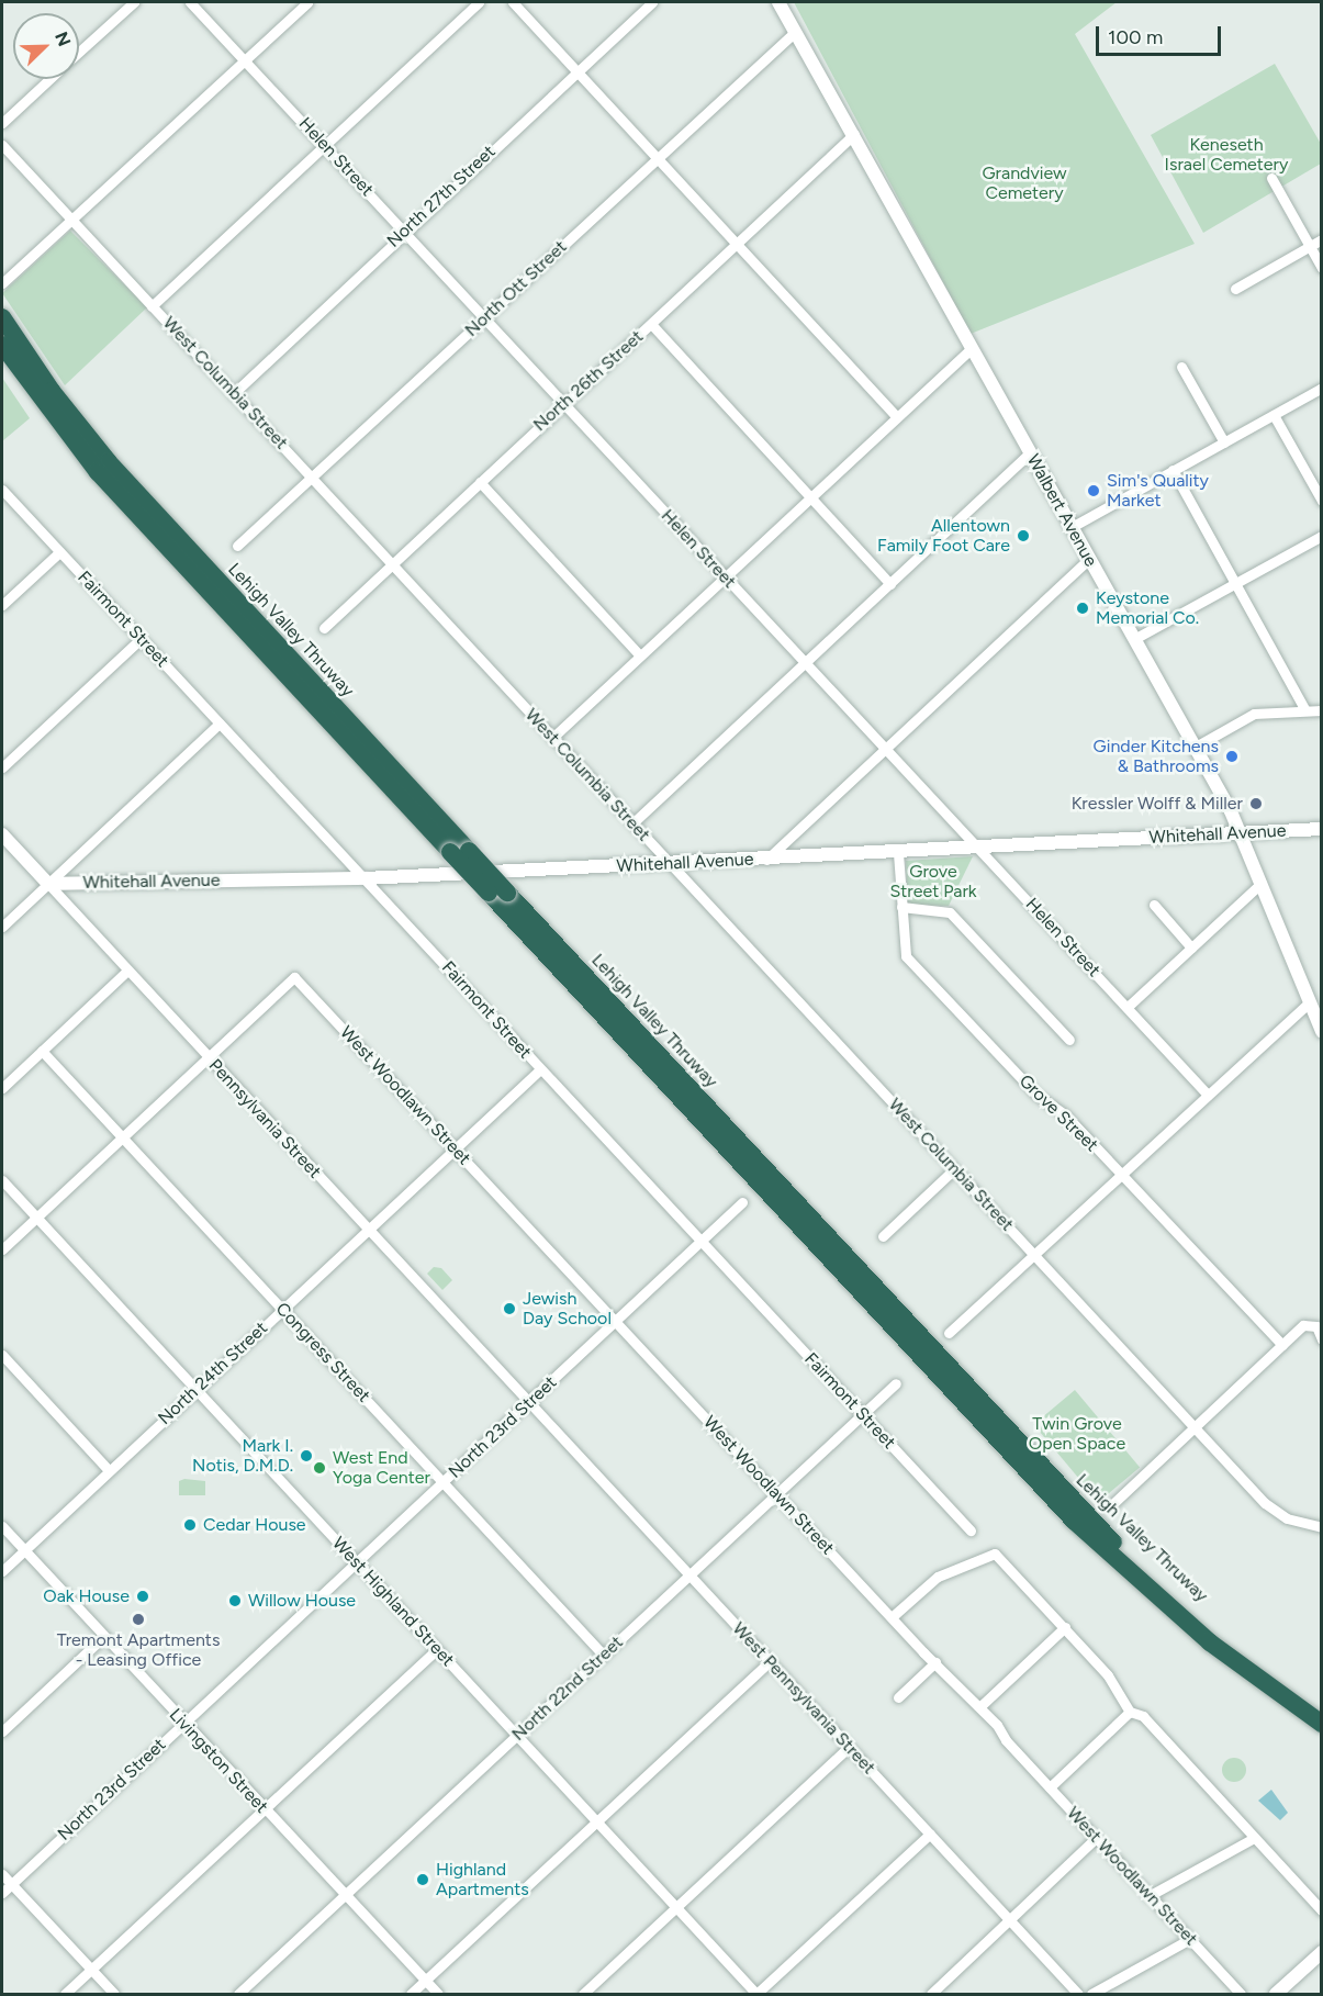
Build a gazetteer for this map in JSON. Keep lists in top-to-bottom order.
{
  "streets": {
    "highway": ["Lehigh Valley Thruway"],
    "street": [
      "Helen Street",
      "North 27th Street",
      "North Ott Street",
      "North 26th Street",
      "West Columbia Street",
      "Walbert Avenue",
      "Fairmont Street",
      "Whitehall Avenue",
      "West Woodlawn Street",
      "Grove Street",
      "Pennsylvania Street",
      "Congress Street",
      "North 24th Street",
      "North 23rd Street",
      "West Highland Street",
      "North 22nd Street",
      "West Pennsylvania Street",
      "Livingston Street"
    ]
  },
  "crossings": [
    ["Helen Street", "North 27th Street"],
    ["Helen Street", "North Ott Street"],
    ["Helen Street", "North 26th Street"],
    ["Helen Street", "Whitehall Avenue"],
    ["North 27th Street", "West Columbia Street"],
    ["North Ott Street", "West Columbia Street"],
    ["North Ott Street", "Walbert Avenue"],
    ["North 26th Street", "West Columbia Street"],
    ["North 26th Street", "Walbert Avenue"],
    ["West Columbia Street", "Whitehall Avenue"],
    ["Walbert Avenue", "Whitehall Avenue"],
    ["Fairmont Street", "Whitehall Avenue"],
    ["Fairmont Street", "North 24th Street"],
    ["Fairmont Street", "North 23rd Street"],
    ["Fairmont Street", "North 22nd Street"],
    ["Whitehall Avenue", "Grove Street"],
    ["Whitehall Avenue", "Pennsylvania Street"],
    ["West Woodlawn Street", "Pennsylvania Street"],
    ["West Woodlawn Street", "North 24th Street"],
    ["West Woodlawn Street", "North 23rd Street"],
    ["West Woodlawn Street", "North 22nd Street"],
    ["Pennsylvania Street", "North 24th Street"],
    ["Pennsylvania Street", "North 23rd Street"],
    ["Pennsylvania Street", "West Pennsylvania Street"],
    ["Congress Street", "North 24th Street"],
    ["Congress Street", "North 23rd Street"],
    ["Congress Street", "North 22nd Street"],
    ["North 24th Street", "West Highland Street"],
    ["North 24th Street", "Livingston Street"],
    ["North 23rd Street", "West Highland Street"],
    ["North 23rd Street", "West Pennsylvania Street"],
    ["North 23rd Street", "Livingston Street"],
    ["West Highland Street", "North 22nd Street"],
    ["North 22nd Street", "West Pennsylvania Street"],
    ["North 22nd Street", "Livingston Street"]
  ],
  "parks": [
    "Keneseth Israel Cemetery",
    "Grandview Cemetery",
    "Grove Street Park",
    "Twin Grove Open Space"
  ],
  "places": [
    "Sim's Quality Market",
    "Allentown Family Foot Care",
    "Keystone Memorial Co.",
    "Ginder Kitchens & Bathrooms",
    "Kressler Wolff & Miller",
    "Jewish Day School",
    "Mark I. Notis, D.M.D.",
    "West End Yoga Center",
    "Cedar House",
    "Oak House",
    "Willow House",
    "Tremont Apartments - Leasing Office",
    "Highland Apartments"
  ],
  "scale_bar": "100 m",
  "north": "top right"
}
